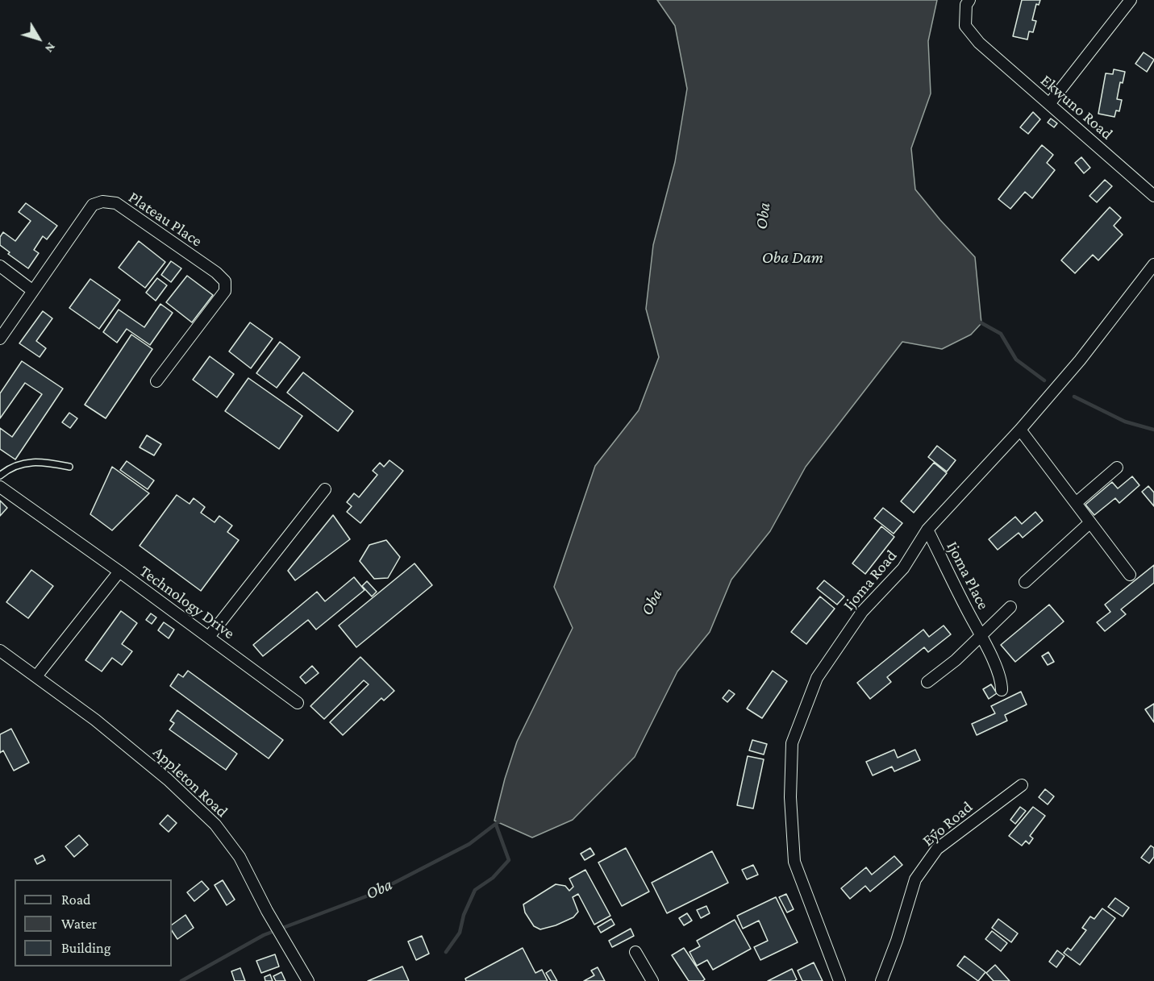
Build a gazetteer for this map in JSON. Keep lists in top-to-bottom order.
{
  "streets": {
    "street": [
      "Ekwuno Road",
      "Plateau Place",
      "Ijoma Place",
      "Ijoma Road",
      "Technology Drive",
      "Appleton Road",
      "Eyo Road"
    ]
  },
  "crossings": [
    ["Ijoma Place", "Ijoma Road"],
    ["Technology Drive", "Appleton Road"]
  ],
  "water": ["Oba", "Oba Dam"],
  "legend": ["Road", "Water", "Building"],
  "north": "bottom right"
}
